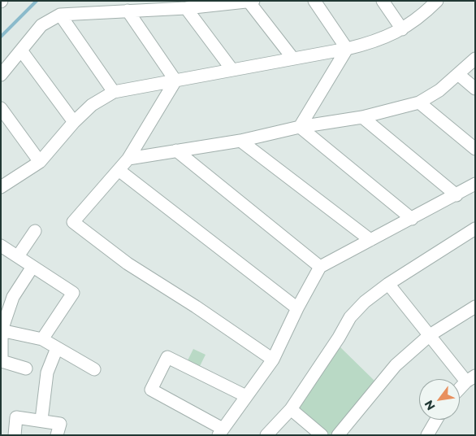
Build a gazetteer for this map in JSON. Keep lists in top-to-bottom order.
{
  "north": "bottom left"
}
